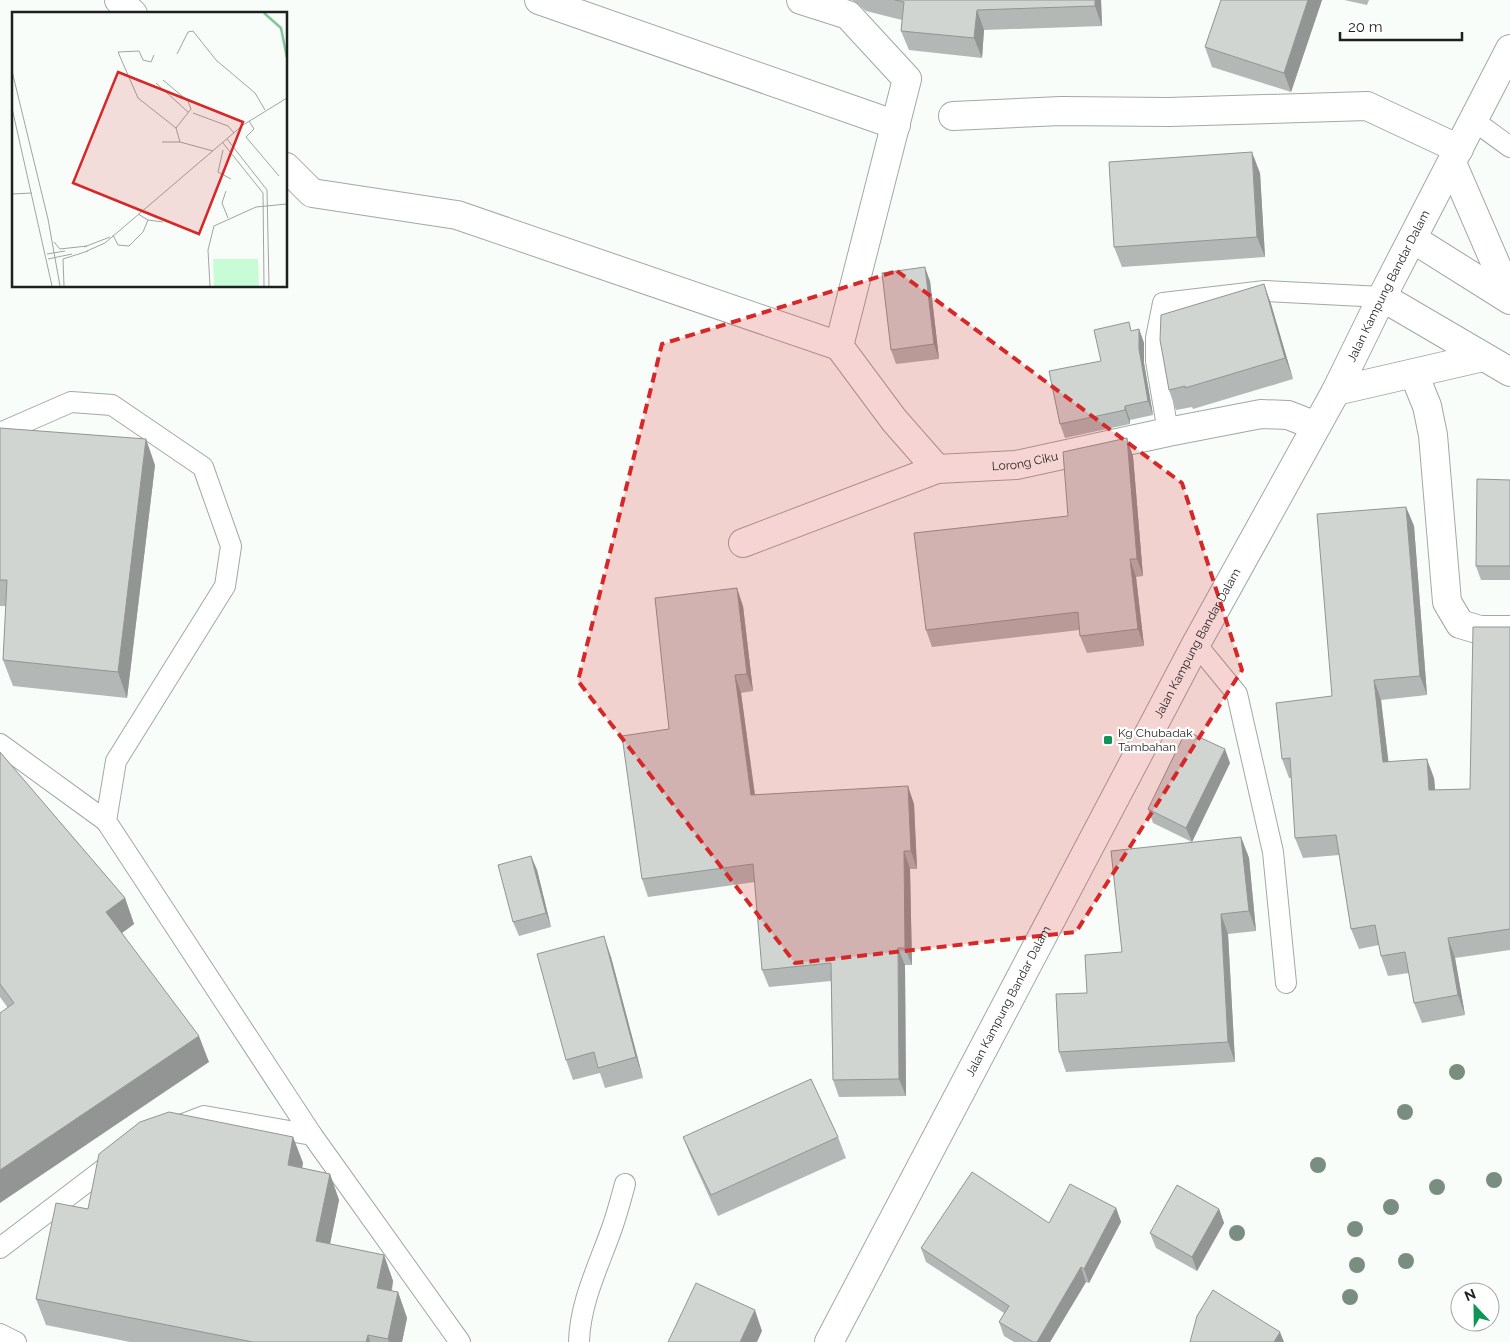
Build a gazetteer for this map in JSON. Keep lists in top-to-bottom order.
{
  "streets": {
    "street": ["Jalan Kampung Bandar Dalam", "Lorong Ciku"]
  },
  "crossings": [
    ["Jalan Kampung Bandar Dalam", "Lorong Ciku"]
  ],
  "places": {
    "transit": ["Kg Chubadak Tambahan"]
  },
  "scale_bar": "20 m",
  "north": "top"
}
